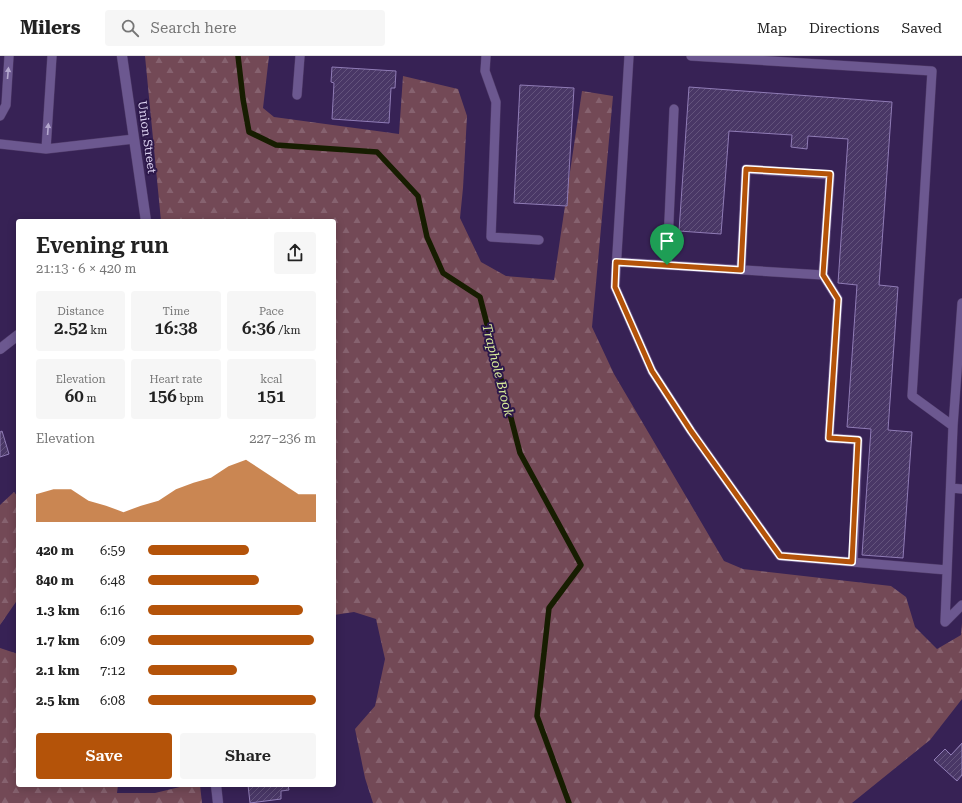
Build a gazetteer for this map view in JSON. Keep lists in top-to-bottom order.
{
  "streets": {
    "main road": ["Union Street"]
  },
  "water": ["Traphole Brook"],
  "page": {
    "header": "Milers",
    "search": "Search here",
    "nav": ["Map", "Directions", "Saved"],
    "heading": ["Evening run", "21:13 · 6 × 420 m"],
    "stats": [
      ["Distance", "2.52 km"],
      ["Time", "16:38"],
      ["Pace", "6:36 /km"],
      ["Elevation", "60 m"],
      ["Heart rate", "156 bpm"],
      ["kcal", "151"]
    ],
    "chart": ["Elevation", "227–236 m"],
    "list": [
      {
        "name": "420 m",
        "note": "6:59"
      },
      {
        "name": "840 m",
        "note": "6:48"
      },
      {
        "name": "1.3 km",
        "note": "6:16"
      },
      {
        "name": "1.7 km",
        "note": "6:09"
      },
      {
        "name": "2.1 km",
        "note": "7:12"
      },
      {
        "name": "2.5 km",
        "note": "6:08"
      }
    ],
    "buttons": ["Save", "Share"]
  }
}
